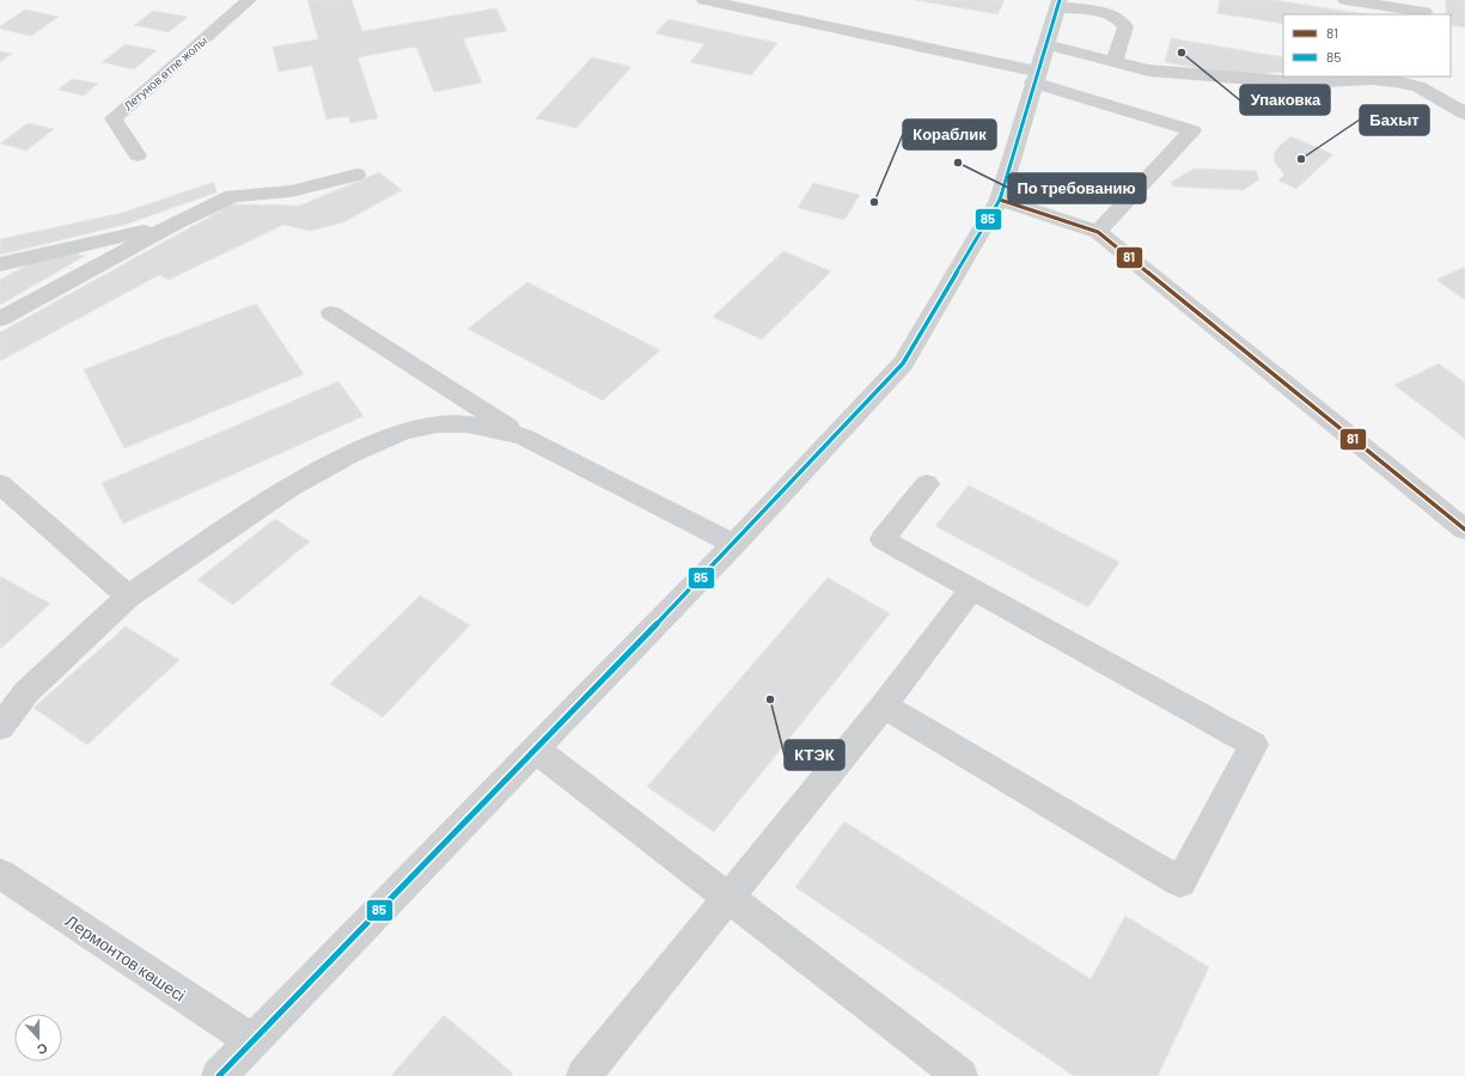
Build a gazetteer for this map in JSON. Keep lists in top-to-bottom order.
{
  "streets": {
    "street": ["Летунов өтпе жолы", "Лермонтов көшесі"]
  },
  "places": [
    "Упаковка",
    "Бахыт",
    "По требованию",
    "Кораблик",
    "КТЭК"
  ],
  "lines": ["transit line 85", "transit line 81"],
  "legend": ["81", "85"],
  "north": "bottom"
}
